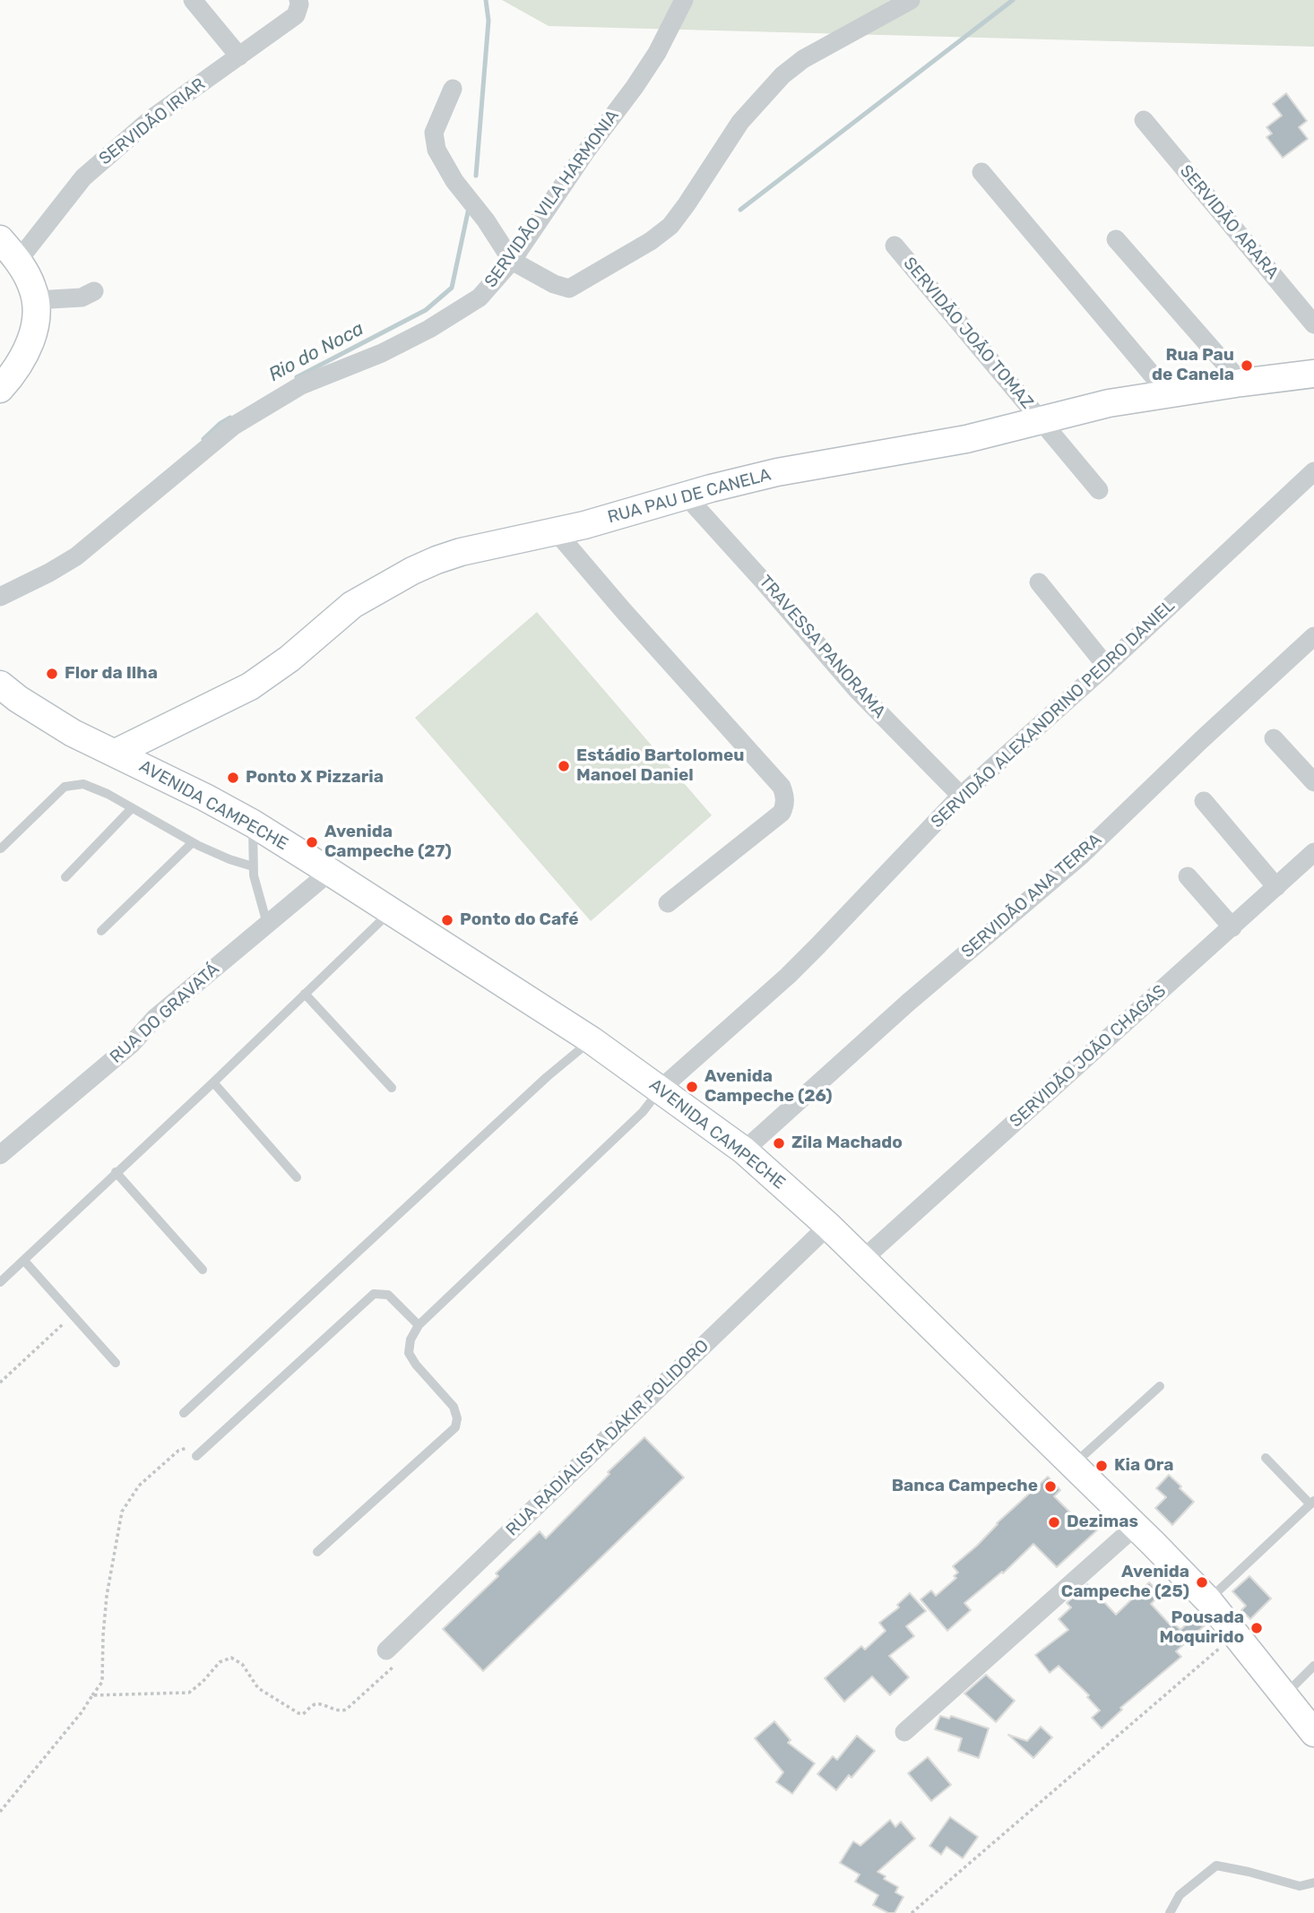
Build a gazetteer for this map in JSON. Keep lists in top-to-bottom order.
{
  "streets": {
    "main road": ["RUA PAU DE CANELA", "AVENIDA CAMPECHE"],
    "street": [
      "SERVIDÃO IRIAR",
      "SERVIDÃO VILA HARMONIA",
      "SERVIDÃO ARARA",
      "SERVIDÃO JOÃO TOMAZ",
      "TRAVESSA PANORAMA",
      "SERVIDÃO ALEXANDRINO PEDRO DANIEL",
      "SERVIDÃO ANA TERRA",
      "RUA DO GRAVATÁ",
      "SERVIDÃO JOÃO CHAGAS",
      "RUA RADIALISTA DAKIR POLIDORO"
    ]
  },
  "crossings": [
    ["SERVIDÃO JOÃO TOMAZ", "RUA PAU DE CANELA"],
    ["RUA PAU DE CANELA", "TRAVESSA PANORAMA"],
    ["RUA PAU DE CANELA", "AVENIDA CAMPECHE"],
    ["TRAVESSA PANORAMA", "SERVIDÃO ALEXANDRINO PEDRO DANIEL"],
    ["SERVIDÃO ALEXANDRINO PEDRO DANIEL", "AVENIDA CAMPECHE"],
    ["AVENIDA CAMPECHE", "SERVIDÃO ANA TERRA"],
    ["AVENIDA CAMPECHE", "RUA DO GRAVATÁ"],
    ["AVENIDA CAMPECHE", "SERVIDÃO JOÃO CHAGAS"],
    ["AVENIDA CAMPECHE", "RUA RADIALISTA DAKIR POLIDORO"]
  ],
  "water": ["Rio do Noca"],
  "places": [
    "Rua Pau de Canela",
    "Flor da Ilha",
    "Estádio Bartolomeu Manoel Daniel",
    "Ponto X Pizzaria",
    "Avenida Campeche (27)",
    "Ponto do Café",
    "Avenida Campeche (26)",
    "Zila Machado",
    "Kia Ora",
    "Banca Campeche",
    "Dezimas",
    "Avenida Campeche (25)",
    "Pousada Moquirido"
  ]
}
